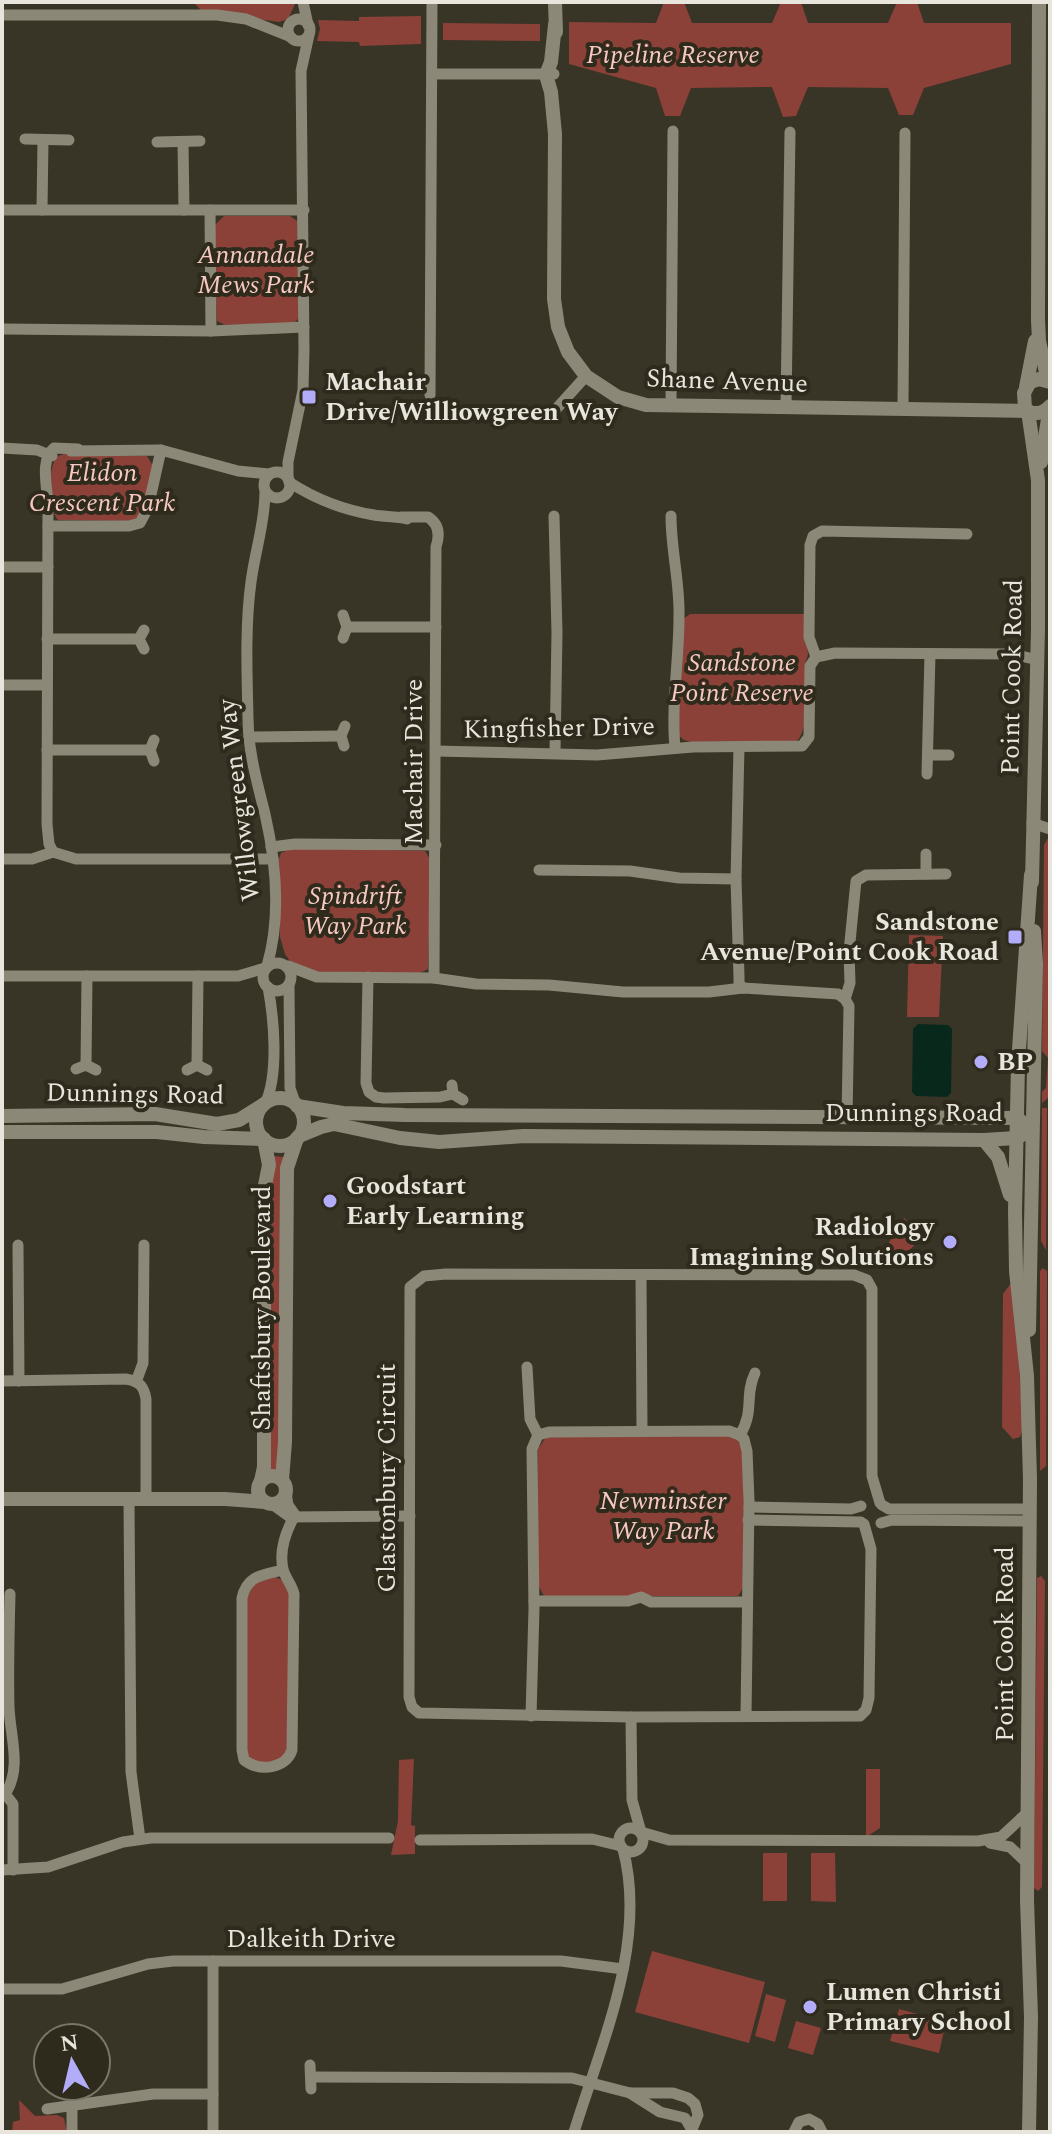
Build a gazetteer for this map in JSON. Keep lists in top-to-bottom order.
{
  "streets": {
    "main road": [
      "Shane Avenue",
      "Point Cook Road",
      "Dunnings Road",
      "Shaftsbury Boulevard"
    ],
    "street": [
      "Kingfisher Drive",
      "Machair Drive",
      "Willowgreen Way",
      "Glastonbury Circuit",
      "Dalkeith Drive"
    ]
  },
  "crossings": [
    ["Shane Avenue", "Point Cook Road"],
    ["Point Cook Road", "Dunnings Road"],
    ["Kingfisher Drive", "Machair Drive"],
    ["Machair Drive", "Willowgreen Way"],
    ["Dunnings Road", "Shaftsbury Boulevard"]
  ],
  "parks": [
    "Pipeline Reserve",
    "Annandale Mews Park",
    "Elidon Crescent Park",
    "Sandstone Point Reserve",
    "Spindrift Way Park",
    "Newminster Way Park"
  ],
  "places": {
    "transit": ["Machair Drive/Williowgreen Way", "Sandstone Avenue/Point Cook Road"],
    "other": [
      "BP",
      "Goodstart Early Learning",
      "Radiology Imagining Solutions",
      "Lumen Christi Primary School"
    ]
  },
  "north": "top"
}
